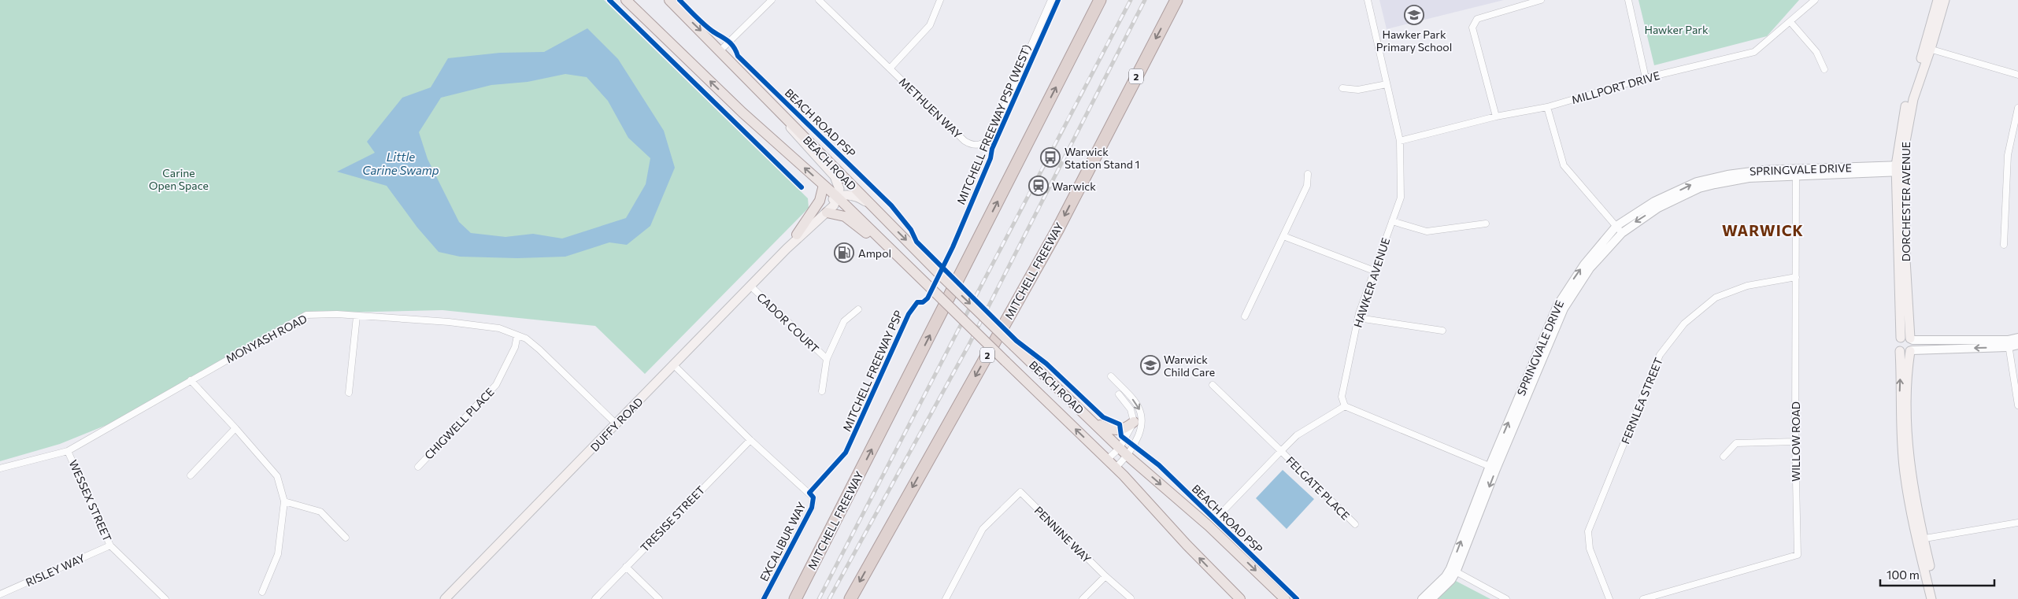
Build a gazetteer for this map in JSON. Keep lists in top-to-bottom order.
{
  "streets": {
    "highway": ["2", "MITCHELL FREEWAY"],
    "main road": ["BEACH ROAD", "DORCHESTER AVENUE", "DUFFY ROAD"],
    "street": [
      "MILLPORT DRIVE",
      "METHUEN WAY",
      "SPRINGVALE DRIVE",
      "HAWKER AVENUE",
      "CADOR COURT",
      "MONYASH ROAD",
      "FERNLEA STREET",
      "CHIGWELL PLACE",
      "WILLOW ROAD",
      "FELGATE PLACE",
      "WESSEX STREET",
      "TRESISE STREET",
      "PENNINE WAY",
      "EXCALIBUR WAY",
      "RISLEY WAY"
    ],
    "cycle path": ["BEACH ROAD PSP", "MITCHELL FREEWAY PSP (WEST)"]
  },
  "crossings": [
    ["MILLPORT DRIVE", "HAWKER AVENUE"],
    ["BEACH ROAD", "DUFFY ROAD"],
    ["SPRINGVALE DRIVE", "DORCHESTER AVENUE"],
    ["SPRINGVALE DRIVE", "WILLOW ROAD"],
    ["HAWKER AVENUE", "FELGATE PLACE"],
    ["CADOR COURT", "DUFFY ROAD"],
    ["MONYASH ROAD", "CHIGWELL PLACE"],
    ["MONYASH ROAD", "DUFFY ROAD"],
    ["MONYASH ROAD", "WESSEX STREET"],
    ["FERNLEA STREET", "WILLOW ROAD"],
    ["DUFFY ROAD", "EXCALIBUR WAY"],
    ["WESSEX STREET", "RISLEY WAY"],
    ["TRESISE STREET", "EXCALIBUR WAY"]
  ],
  "districts": ["WARWICK"],
  "water": ["Little Carine Swamp"],
  "parks": ["Hawker Park", "Carine Open Space"],
  "places": {
    "school or university": ["Hawker Park Primary School", "Warwick Child Care"],
    "bus stop": ["Warwick Station Stand 1"],
    "station": ["Warwick"],
    "fuel station": ["Ampol"]
  },
  "scale_bar": "100 m"
}
